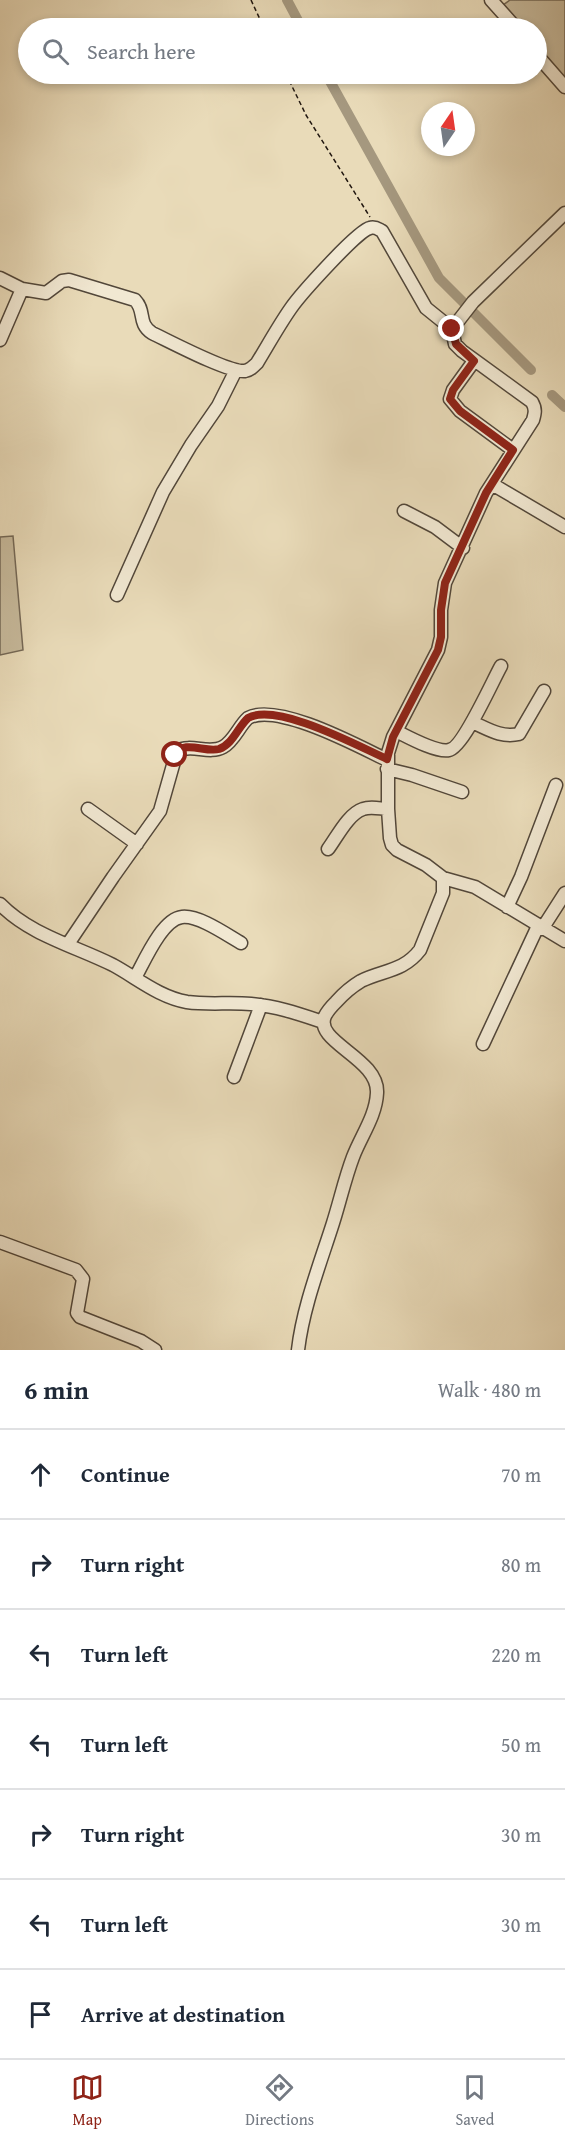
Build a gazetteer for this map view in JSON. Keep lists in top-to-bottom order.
{
  "north": "top",
  "page": {
    "search": "Search here",
    "heading": ["6 min", "Walk · 480 m"],
    "list": [
      ["Continue", "70 m"],
      ["Turn right", "80 m"],
      ["Turn left", "220 m"],
      ["Turn left", "50 m"],
      ["Turn right", "30 m"],
      ["Turn left", "30 m"],
      "Arrive at destination"
    ],
    "nav": ["Map", "Directions", "Saved"]
  }
}
